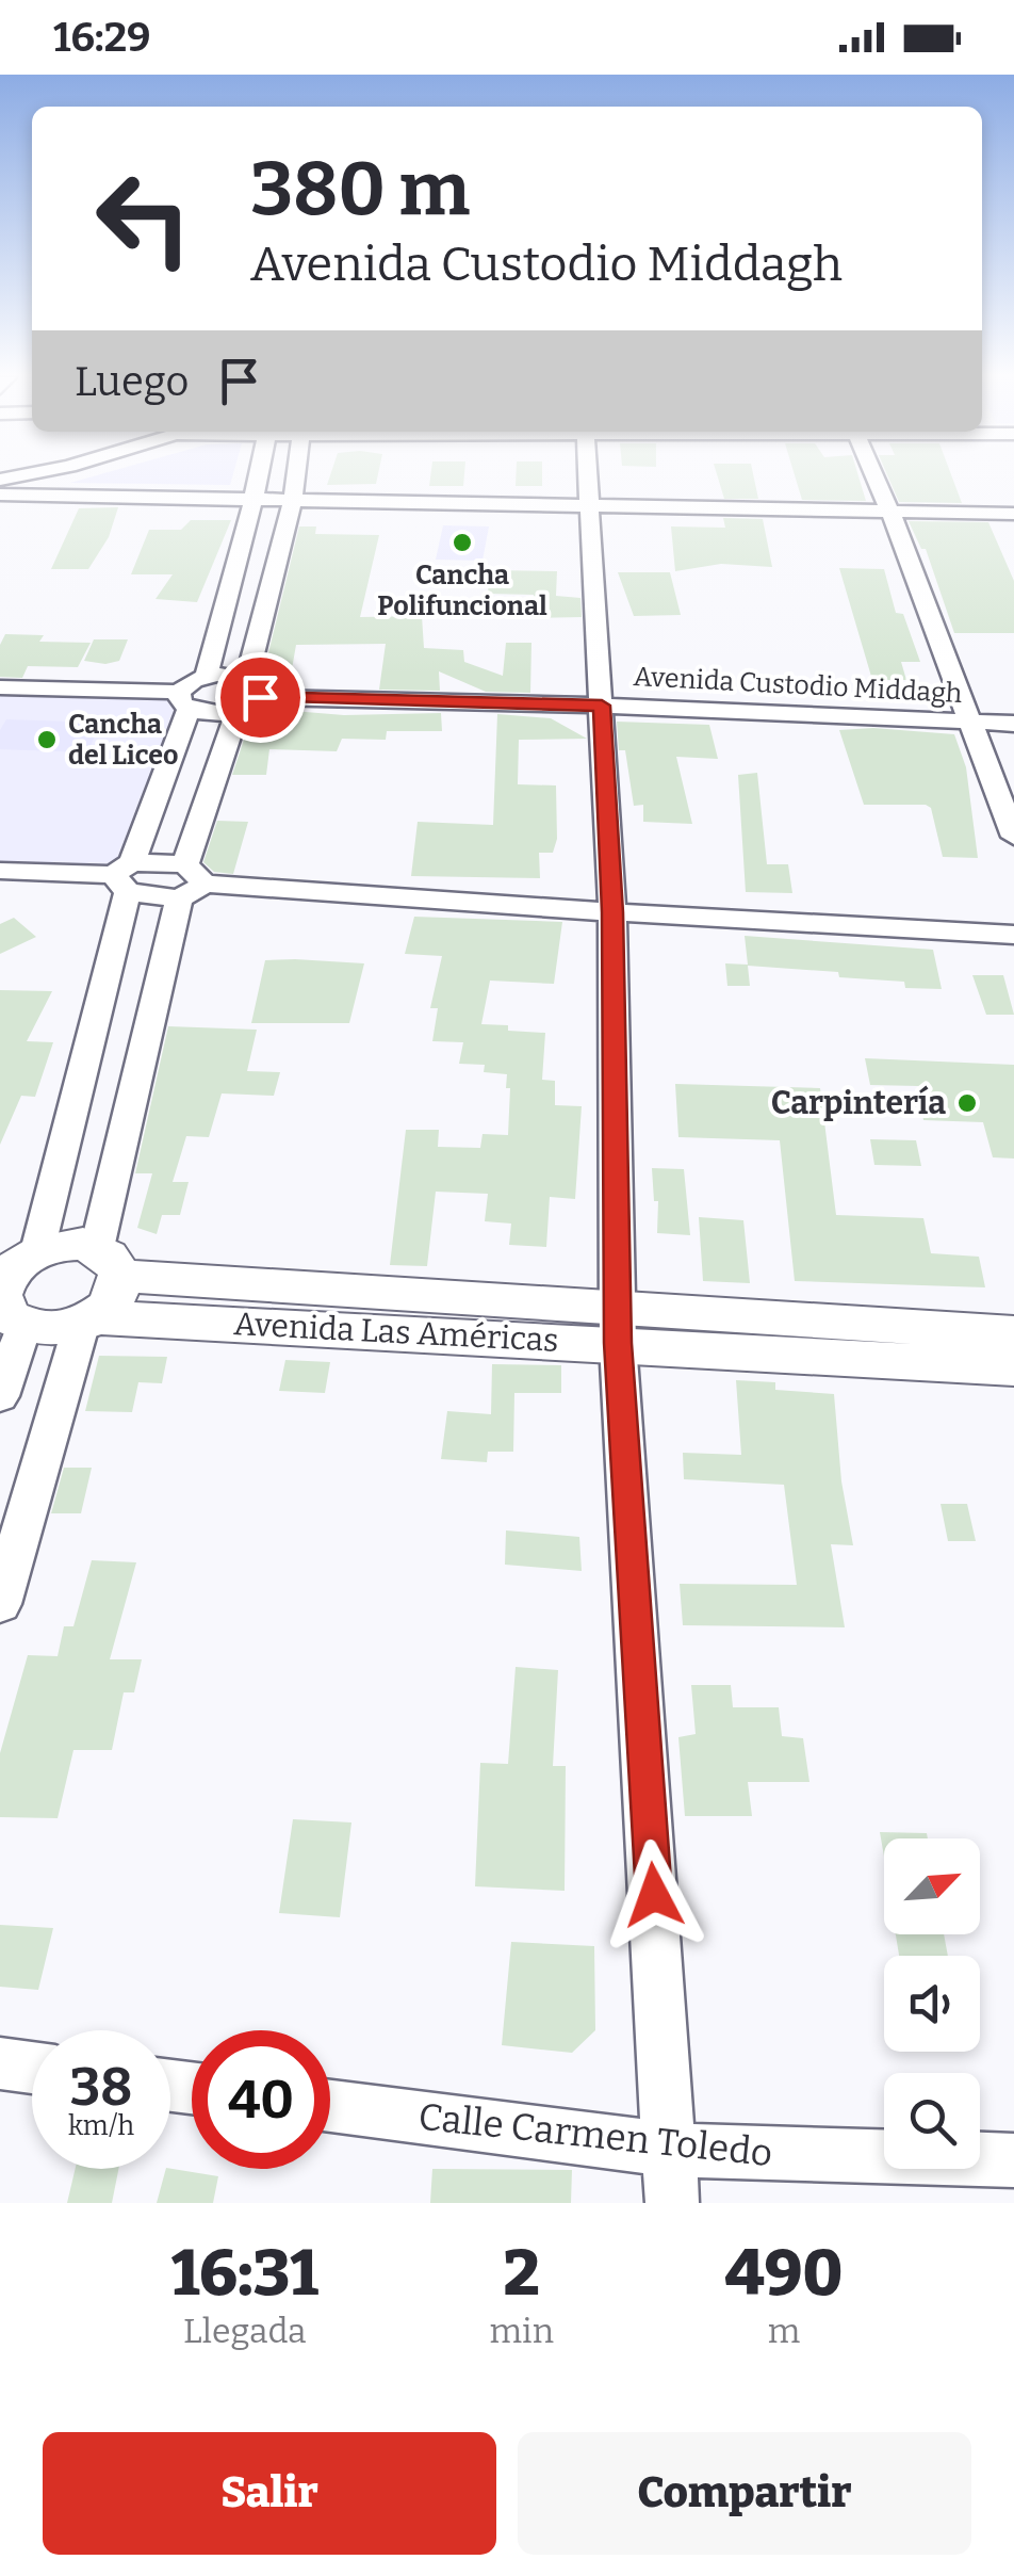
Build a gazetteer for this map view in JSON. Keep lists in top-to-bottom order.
{
  "streets": {
    "main road": ["Avenida Las Américas"],
    "street": ["Avenida Custodio Middagh", "Calle Carmen Toledo"]
  },
  "places": ["Cancha Polifuncional", "Cancha del Liceo", "Carpintería"],
  "north": "top right",
  "page": {
    "status": "16:29",
    "turn": ["380 m", "Avenida Custodio Middagh"],
    "then": "Luego",
    "speed": "38 km/h",
    "limit": "40",
    "eta": [
      "16:31",
      "Llegada",
      "2",
      "min",
      "490",
      "m"
    ],
    "buttons": ["Salir", "Compartir"]
  }
}
